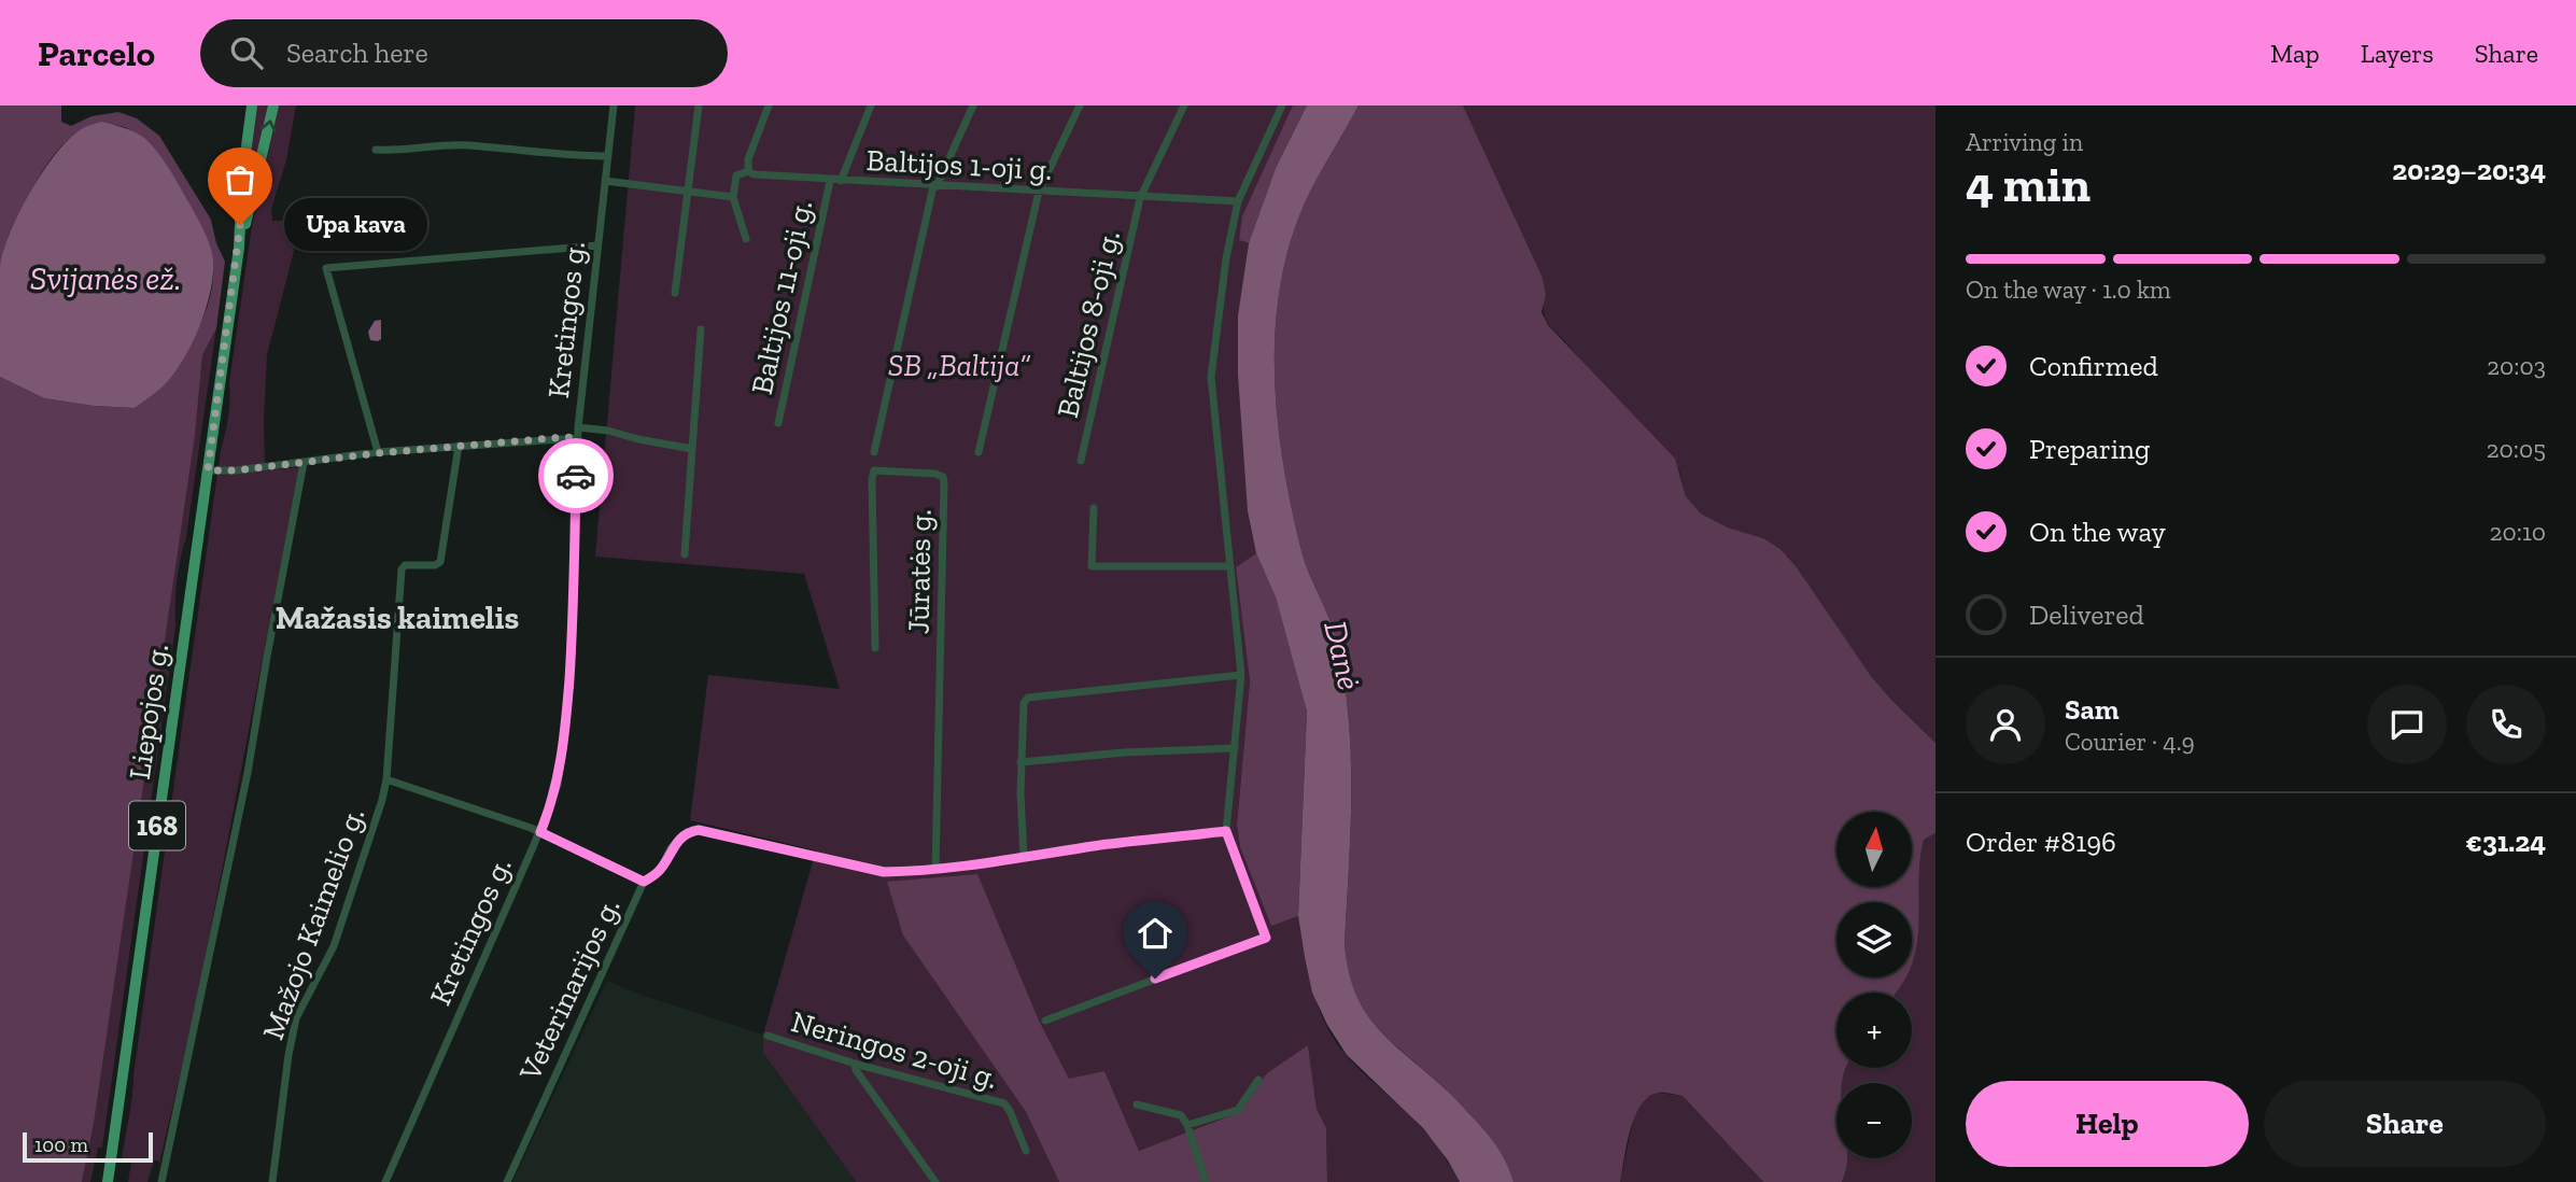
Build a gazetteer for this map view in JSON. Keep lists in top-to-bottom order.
{
  "streets": {
    "main road": ["Liepojos g.", "168"],
    "street": [
      "Baltijos 1-oji g.",
      "Baltijos 11-oji g.",
      "Kretingos g.",
      "Baltijos 8-oji g.",
      "Jūratės g.",
      "Mažojo Kaimelio g.",
      "Veterinarijos g.",
      "Neringos 2-oji g."
    ]
  },
  "crossings": [
    ["Baltijos 1-oji g.", "Baltijos 11-oji g."],
    ["Baltijos 1-oji g.", "Baltijos 8-oji g."],
    ["Jūratės g.", "Veterinarijos g."]
  ],
  "districts": ["Mažasis kaimelis"],
  "water": ["Svijanės ež.", "Danė"],
  "parks": ["SB „Baltija“"],
  "places": ["Upa kava"],
  "scale_bar": "100 m",
  "north": "top",
  "page": {
    "header": "Parcelo",
    "search": "Search here",
    "nav": ["Map", "Layers", "Share"],
    "heading": ["4 min", "Arriving in", "20:29–20:34"],
    "panel": [
      "Sam",
      "Courier · 4.9",
      "Order #8196",
      "€31.24"
    ],
    "bubble": "Upa kava",
    "bar": "On the way · 1.0 km",
    "list": [
      ["Confirmed", "20:03"],
      ["Preparing", "20:05"],
      ["On the way", "20:10"],
      "Delivered"
    ],
    "map_buttons": ["+", "−"],
    "buttons": ["Help", "Share"],
    "scale": "100 m"
  }
}
